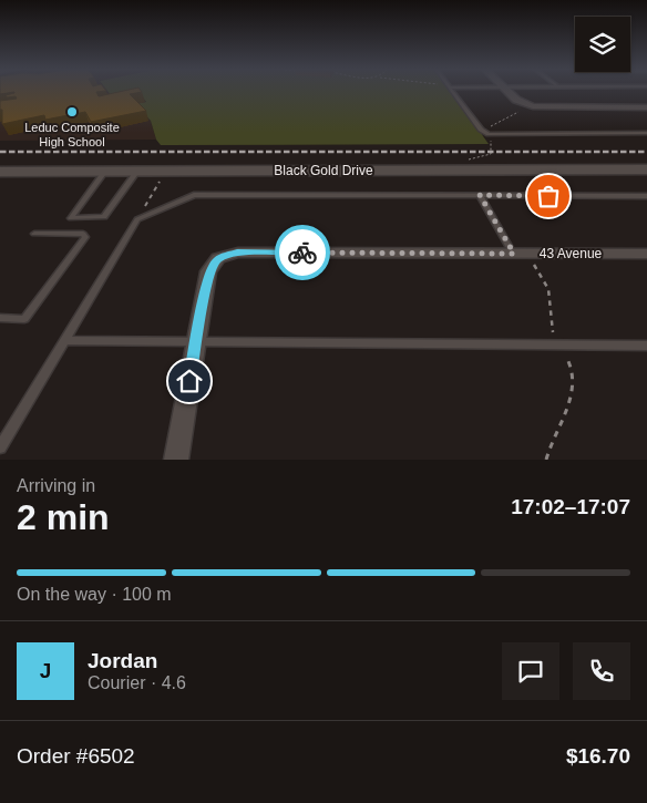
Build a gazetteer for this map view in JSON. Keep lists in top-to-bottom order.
{
  "streets": {
    "main road": ["Black Gold Drive"],
    "street": ["43 Avenue"]
  },
  "places": ["Leduc Composite High School"],
  "page": {
    "heading": ["2 min", "Arriving in", "17:02–17:07"],
    "panel": [
      "Jordan",
      "Courier · 4.6",
      "Order #6502",
      "$16.70"
    ],
    "bar": "On the way · 100 m",
    "round": "J"
  }
}
